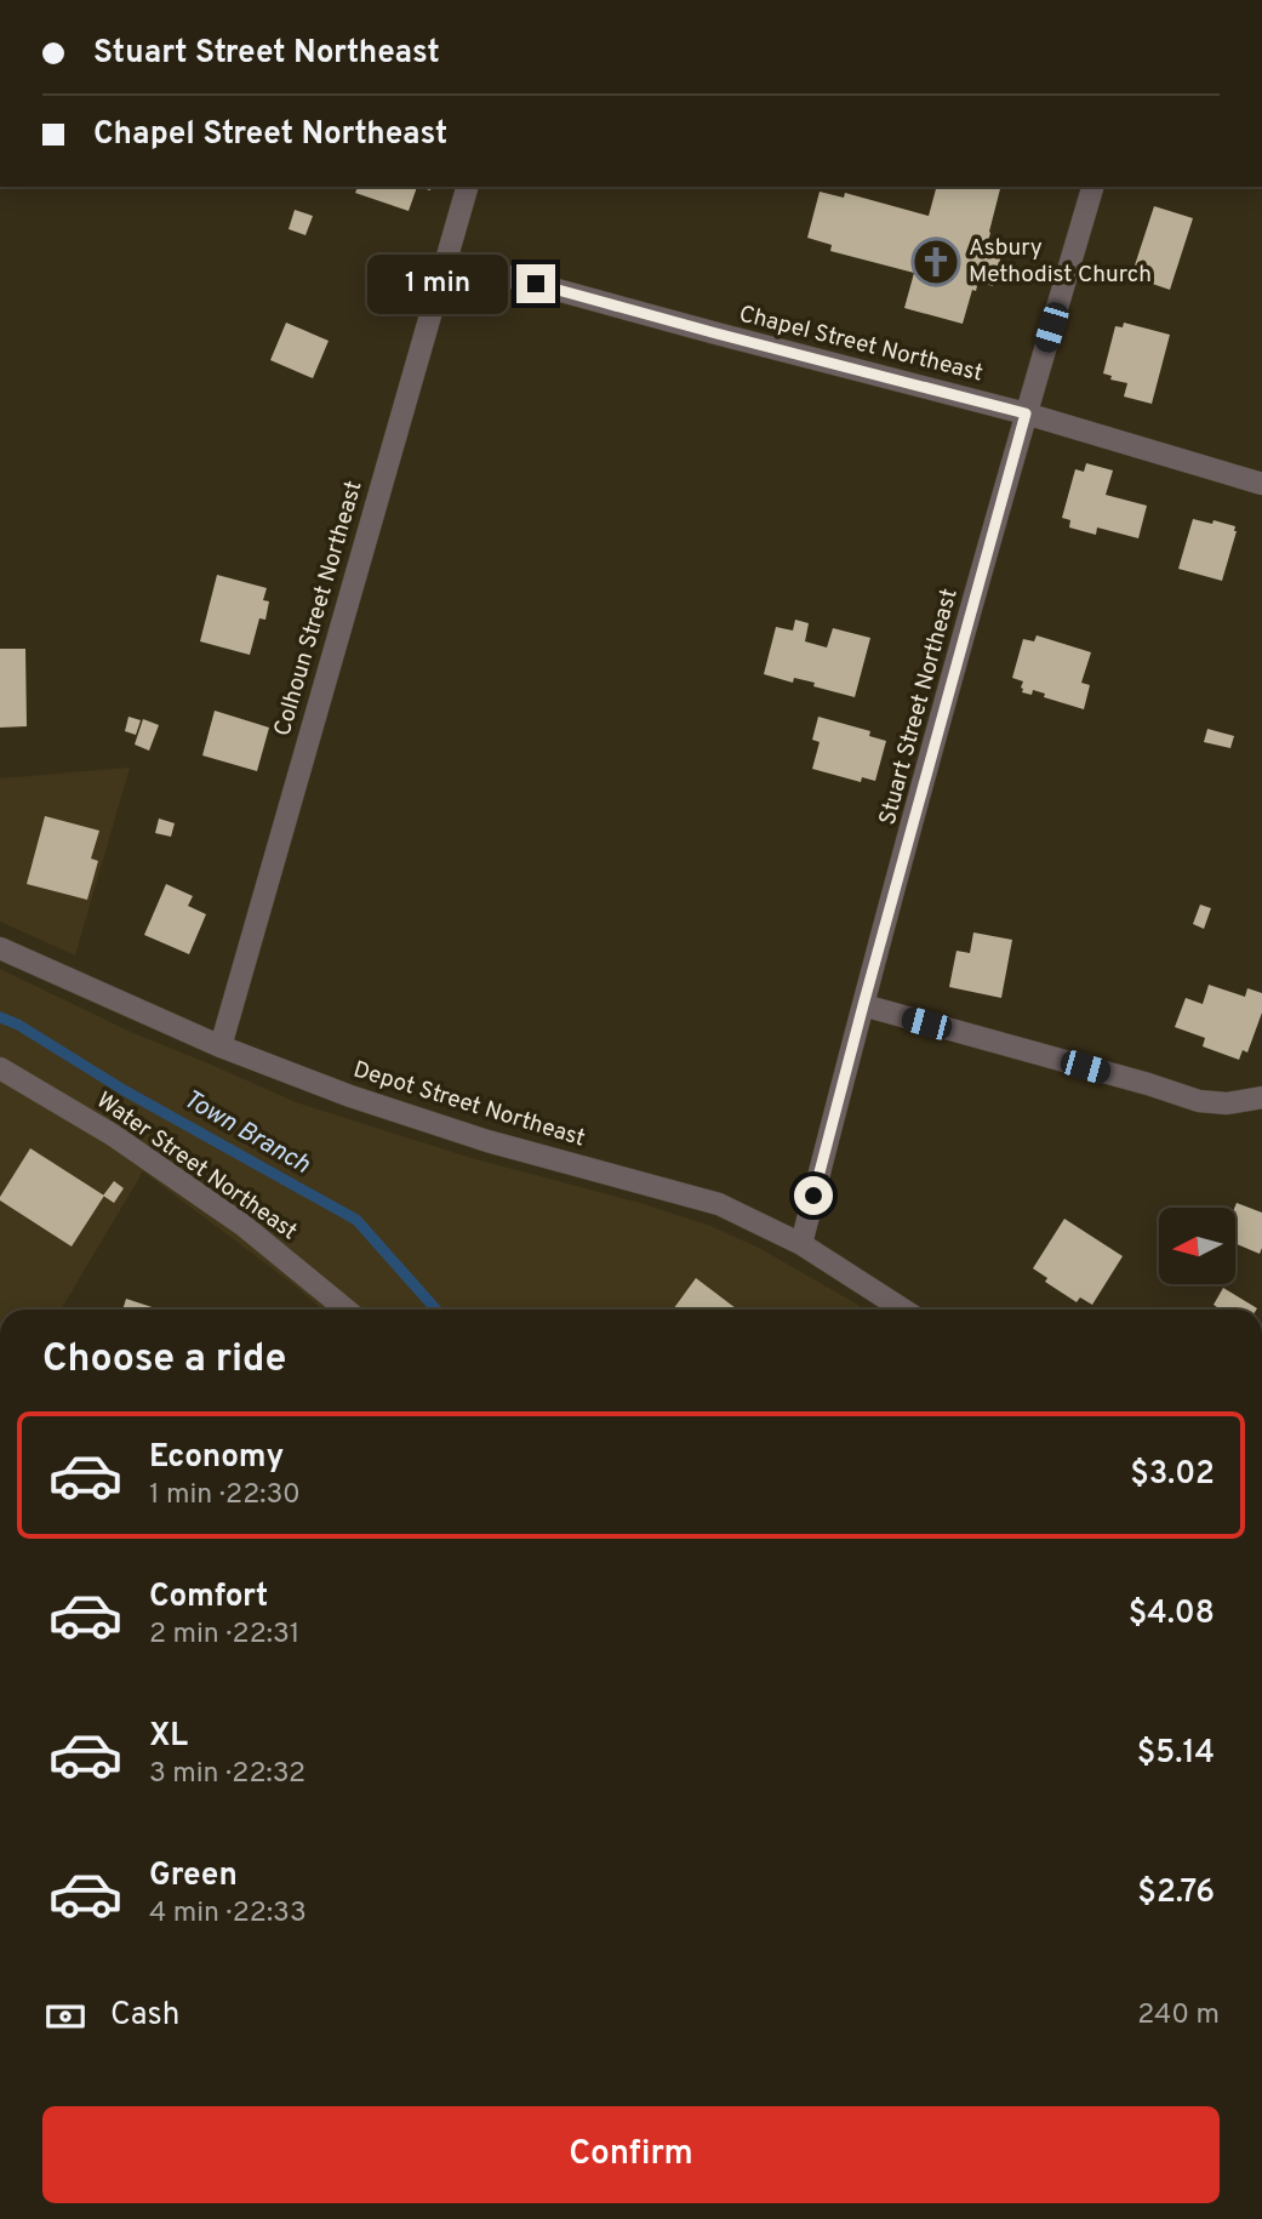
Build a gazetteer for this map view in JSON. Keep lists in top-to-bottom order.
{
  "streets": {
    "street": [
      "Chapel Street Northeast",
      "Colhoun Street Northeast",
      "Stuart Street Northeast",
      "Depot Street Northeast",
      "Water Street Northeast"
    ]
  },
  "crossings": [
    ["Chapel Street Northeast", "Colhoun Street Northeast"],
    ["Chapel Street Northeast", "Stuart Street Northeast"],
    ["Colhoun Street Northeast", "Depot Street Northeast"],
    ["Stuart Street Northeast", "Depot Street Northeast"]
  ],
  "water": ["Town Branch"],
  "places": {
    "church": ["Asbury Methodist Church"]
  },
  "north": "left",
  "page": {
    "banner": ["Stuart Street Northeast", "Chapel Street Northeast"],
    "bubble": "1 min",
    "heading": "Choose a ride",
    "list": [
      {
        "name": "Economy",
        "note": "1 min · 22:30",
        "value": "$3.02"
      },
      {
        "name": "Comfort",
        "note": "2 min · 22:31",
        "value": "$4.08"
      },
      {
        "name": "XL",
        "note": "3 min · 22:32",
        "value": "$5.14"
      },
      {
        "name": "Green",
        "note": "4 min · 22:33",
        "value": "$2.76"
      }
    ],
    "pay": ["Cash", "240 m"],
    "buttons": "Confirm"
  }
}
